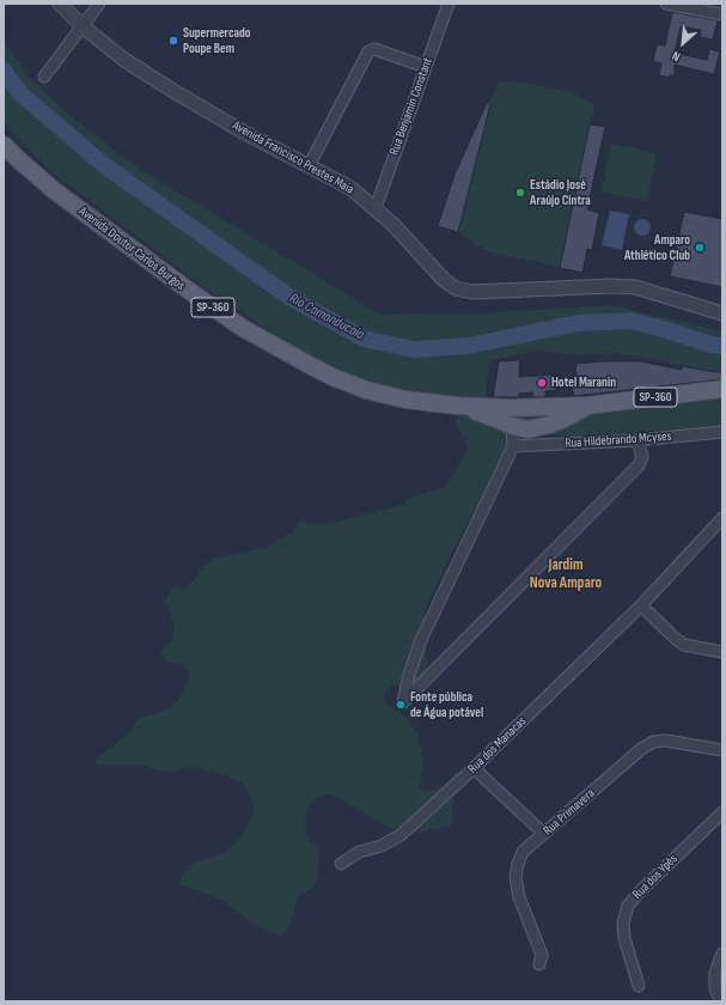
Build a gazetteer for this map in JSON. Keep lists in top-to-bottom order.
{
  "streets": {
    "main road": ["Avenida Doutor Carlos Burgos", "SP-360"],
    "street": [
      "Rua Benjamin Constant",
      "Avenida Francisco Prestes Maia",
      "Rua Hildebrando Mcyses",
      "Rua dos Manacas",
      "Rua Primavera",
      "Rua dos Ypês"
    ]
  },
  "crossings": [
    ["Rua Benjamin Constant", "Avenida Francisco Prestes Maia"]
  ],
  "districts": ["Jardim Nova Amparo"],
  "water": ["Rio Camanducaia"],
  "places": [
    "Supermercado Poupe Bem",
    "Estádio José Araújo Cintra",
    "Amparo Athlético Club",
    "Hotel Maranin",
    "Fonte pública de Água potável"
  ],
  "north": "bottom left"
}
